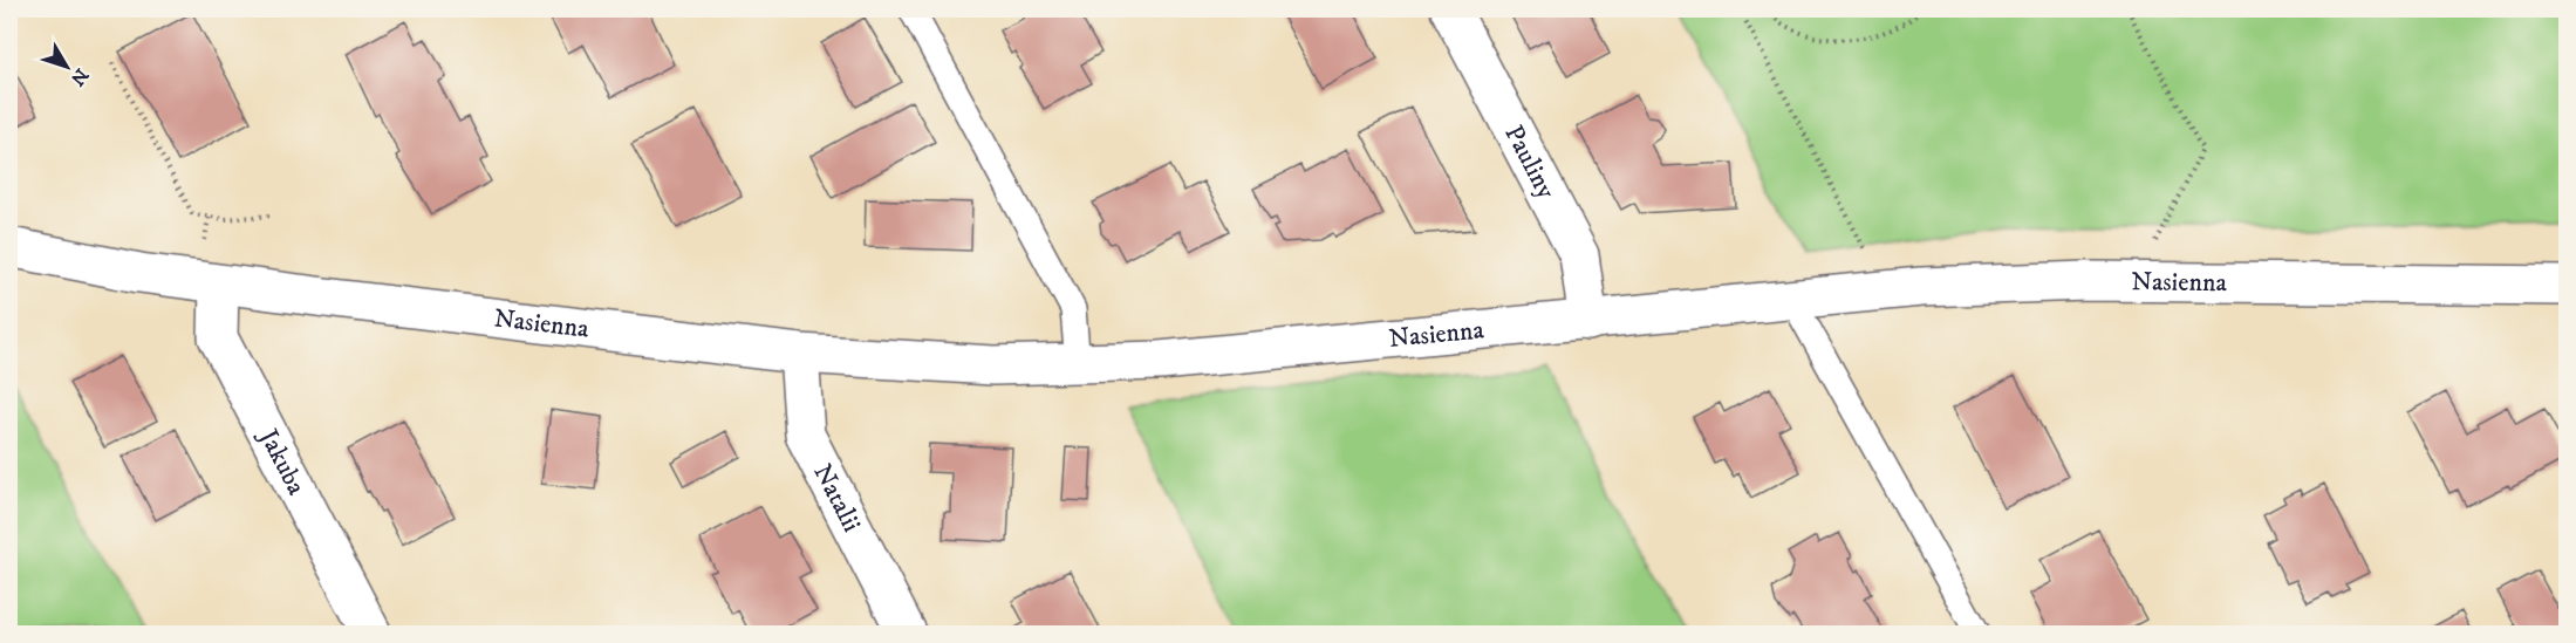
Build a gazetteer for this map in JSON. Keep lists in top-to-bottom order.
{
  "streets": {
    "street": [
      "Pauliny",
      "Nasienna",
      "Jakuba",
      "Natalii"
    ]
  },
  "crossings": [
    ["Pauliny", "Nasienna"],
    ["Nasienna", "Jakuba"],
    ["Nasienna", "Natalii"]
  ],
  "north": "bottom right"
}
